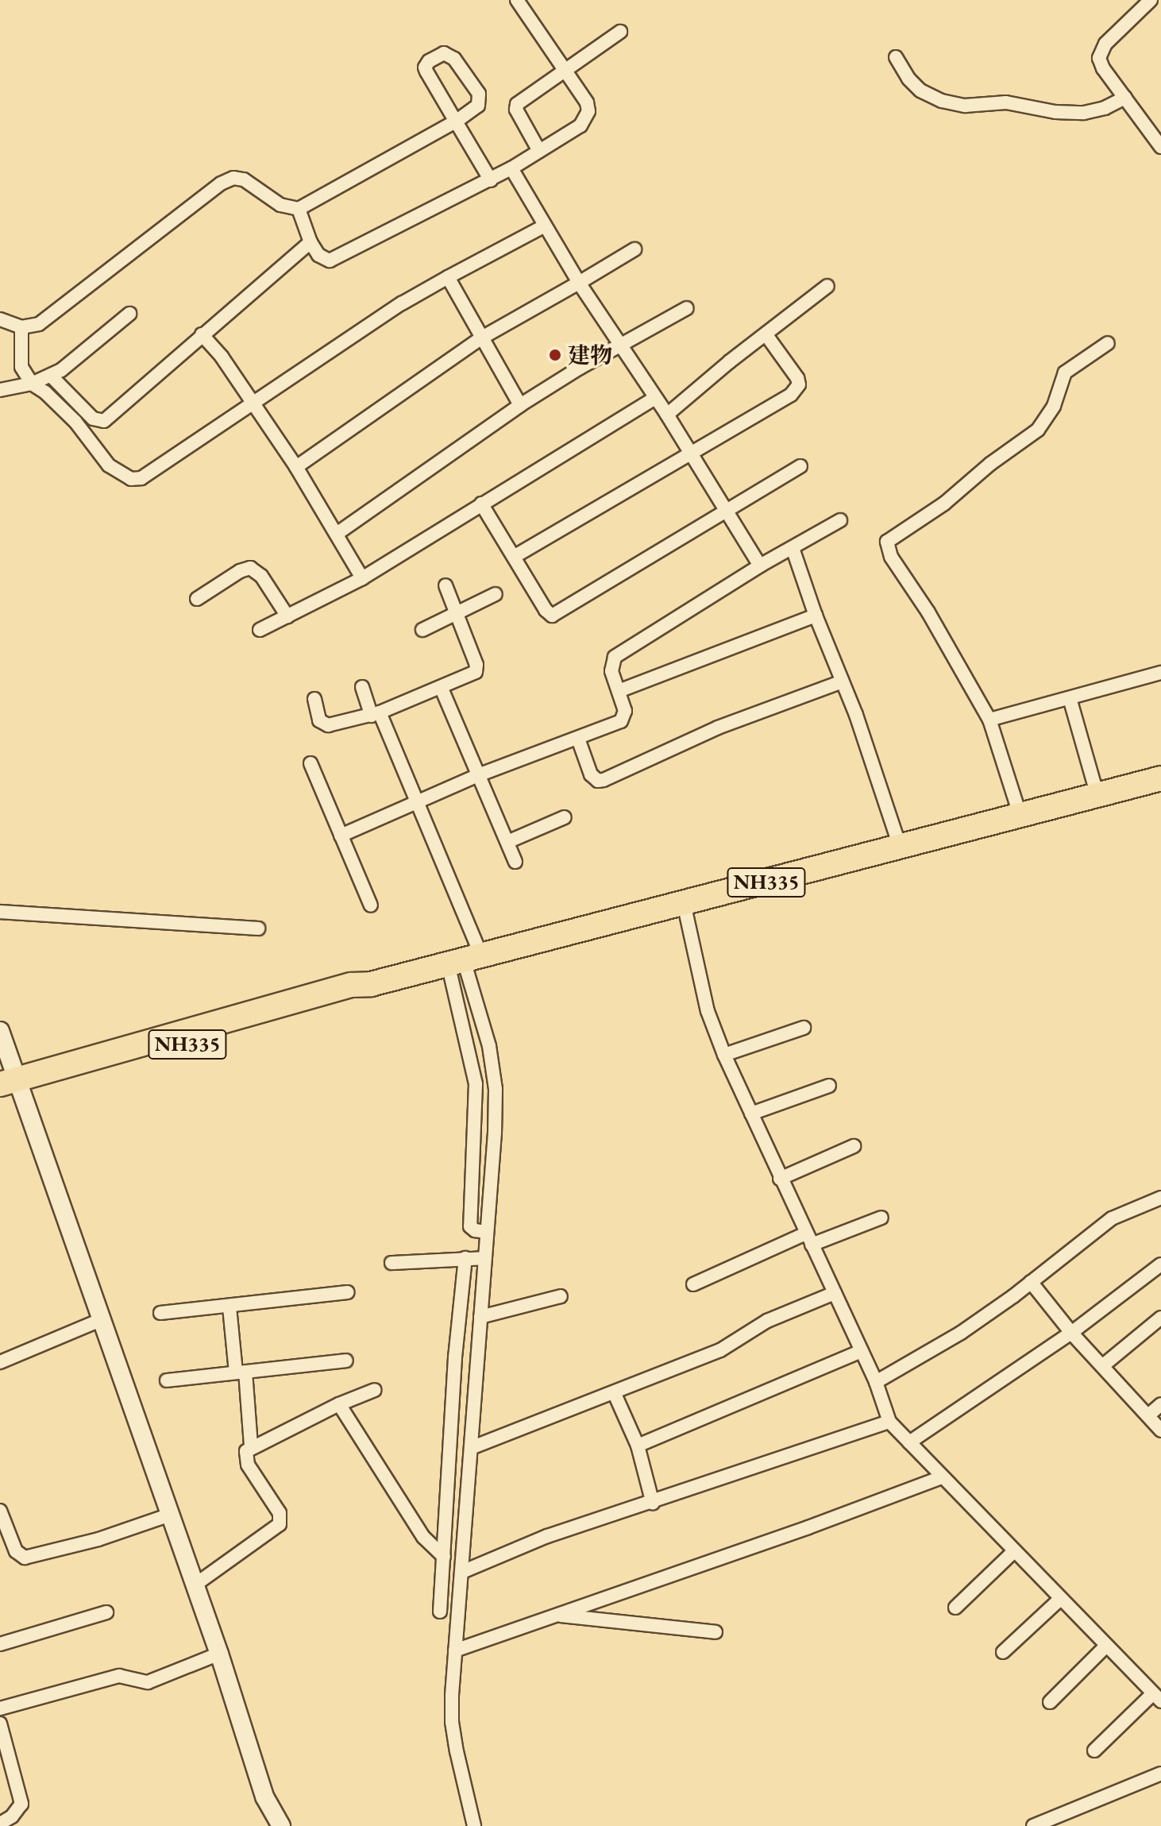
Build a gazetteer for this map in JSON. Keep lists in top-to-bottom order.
{
  "streets": {
    "highway": ["NH335"]
  },
  "places": ["建物"]
}
